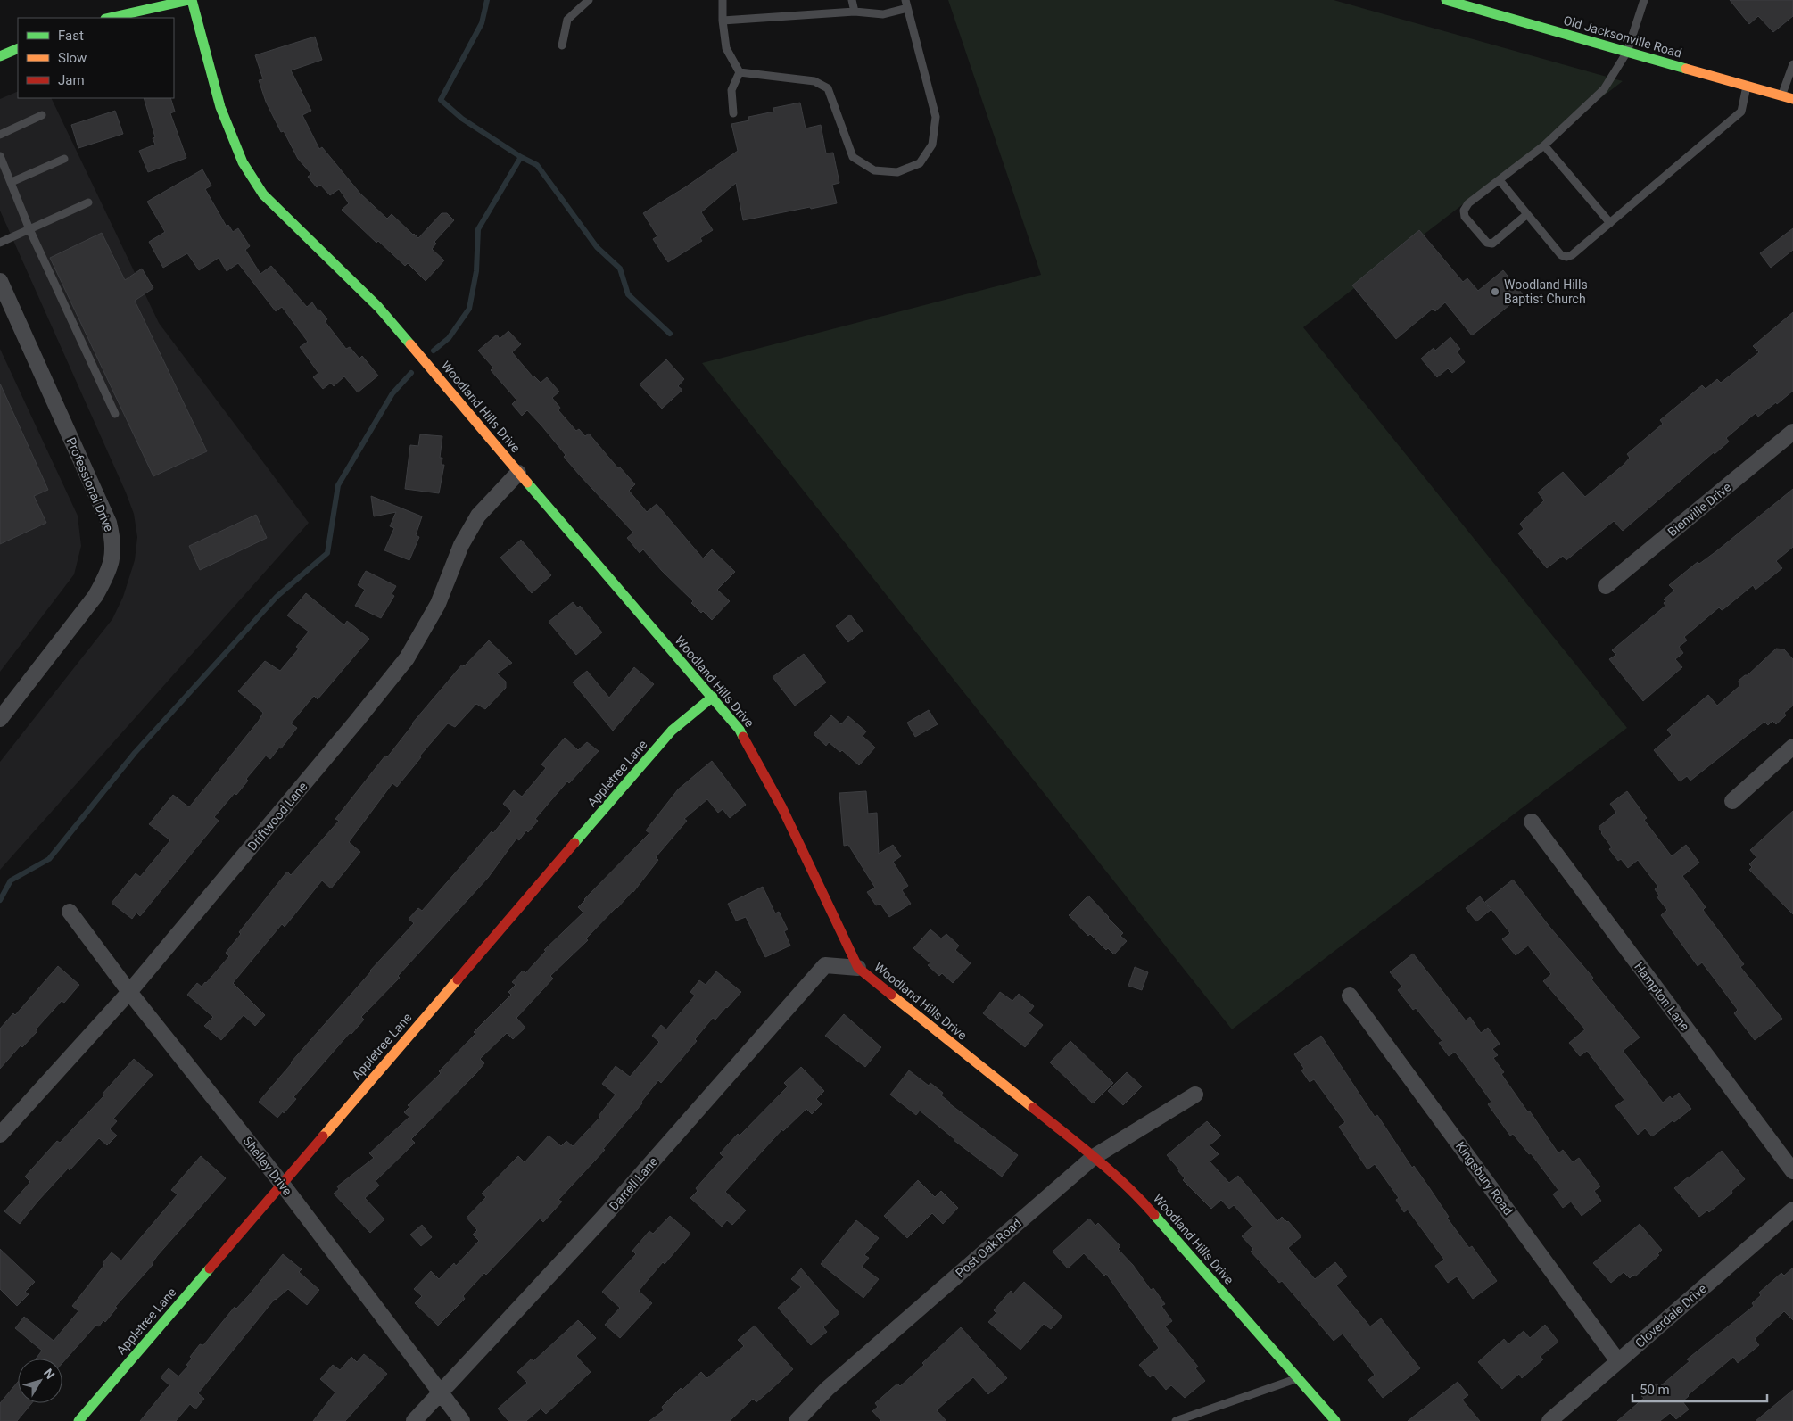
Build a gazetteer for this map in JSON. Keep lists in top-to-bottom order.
{
  "streets": {
    "street": [
      "Old Jacksonville Road",
      "Woodland Hills Drive",
      "Professional Drive",
      "Bienville Drive",
      "Appletree Lane",
      "Driftwood Lane",
      "Hampton Lane",
      "Shelley Drive",
      "Kingsbury Road",
      "Darrell Lane",
      "Post Oak Road",
      "Cloverdale Drive"
    ]
  },
  "crossings": [
    ["Woodland Hills Drive", "Appletree Lane"],
    ["Woodland Hills Drive", "Driftwood Lane"],
    ["Woodland Hills Drive", "Darrell Lane"],
    ["Woodland Hills Drive", "Post Oak Road"],
    ["Appletree Lane", "Shelley Drive"],
    ["Driftwood Lane", "Shelley Drive"],
    ["Shelley Drive", "Darrell Lane"],
    ["Kingsbury Road", "Cloverdale Drive"]
  ],
  "places": ["Woodland Hills Baptist Church"],
  "legend": ["Fast", "Slow", "Jam"],
  "scale_bar": "50 m",
  "north": "top right"
}
